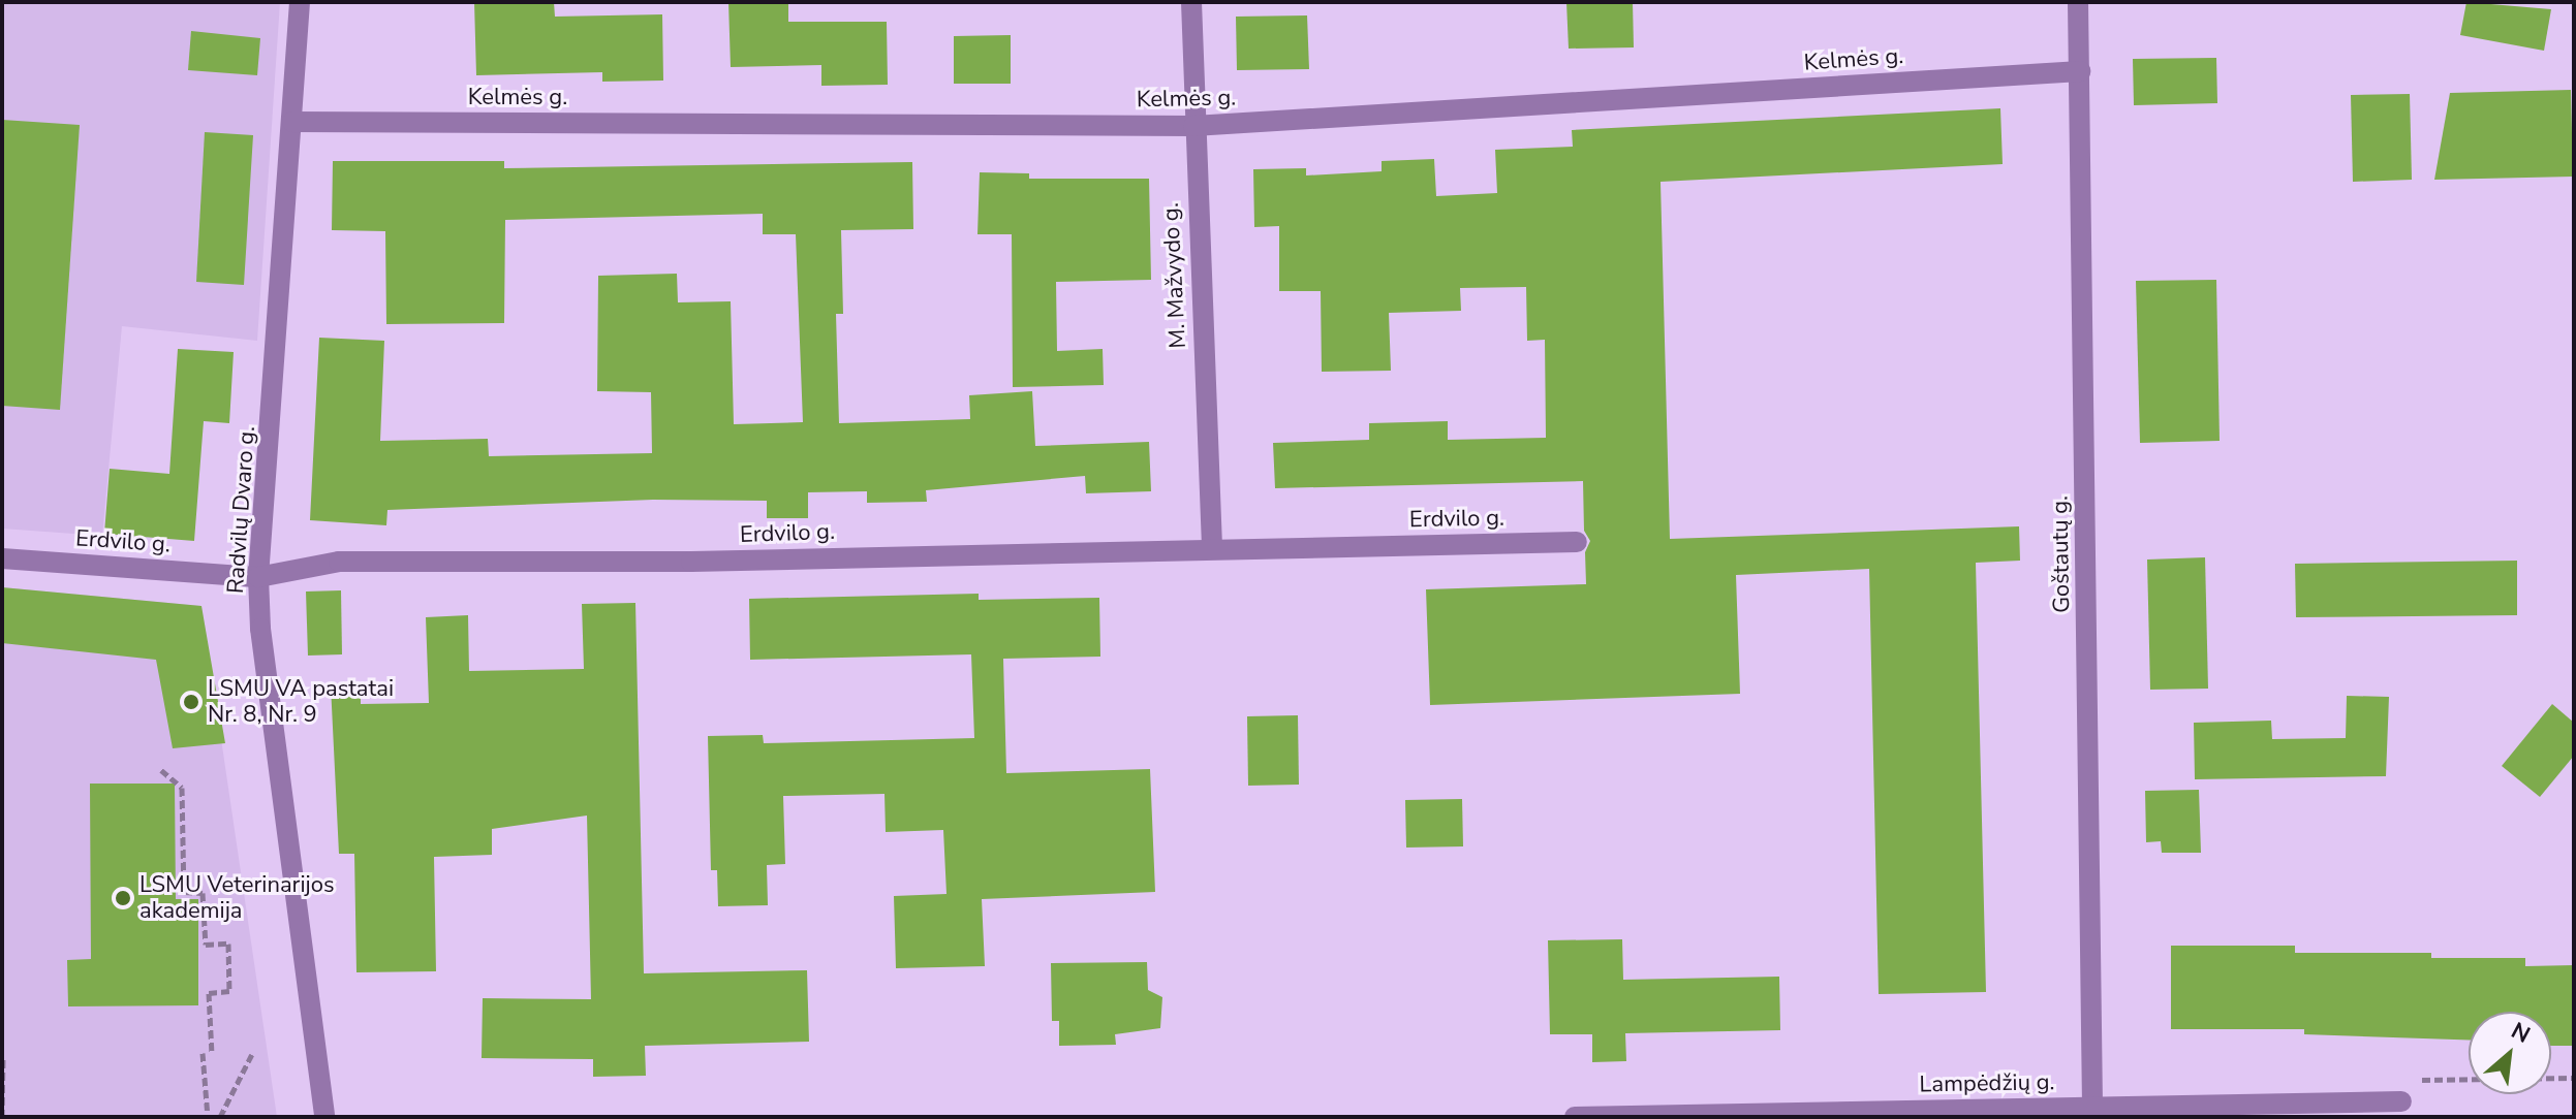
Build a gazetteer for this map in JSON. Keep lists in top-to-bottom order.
{
  "streets": {
    "street": [
      "Kelmės g.",
      "M. Mažvydo g.",
      "Radvilų Dvaro g.",
      "Erdvilo g.",
      "Goštautų g.",
      "Lampėdžių g."
    ]
  },
  "crossings": [
    ["Kelmės g.", "M. Mažvydo g."],
    ["Kelmės g.", "Radvilų Dvaro g."],
    ["Kelmės g.", "Goštautų g."],
    ["M. Mažvydo g.", "Erdvilo g."],
    ["Radvilų Dvaro g.", "Erdvilo g."],
    ["Goštautų g.", "Lampėdžių g."]
  ],
  "places": ["LSMU VA pastatai Nr. 8, Nr. 9", "LSMU Veterinarijos akademija"],
  "north": "top right"
}
